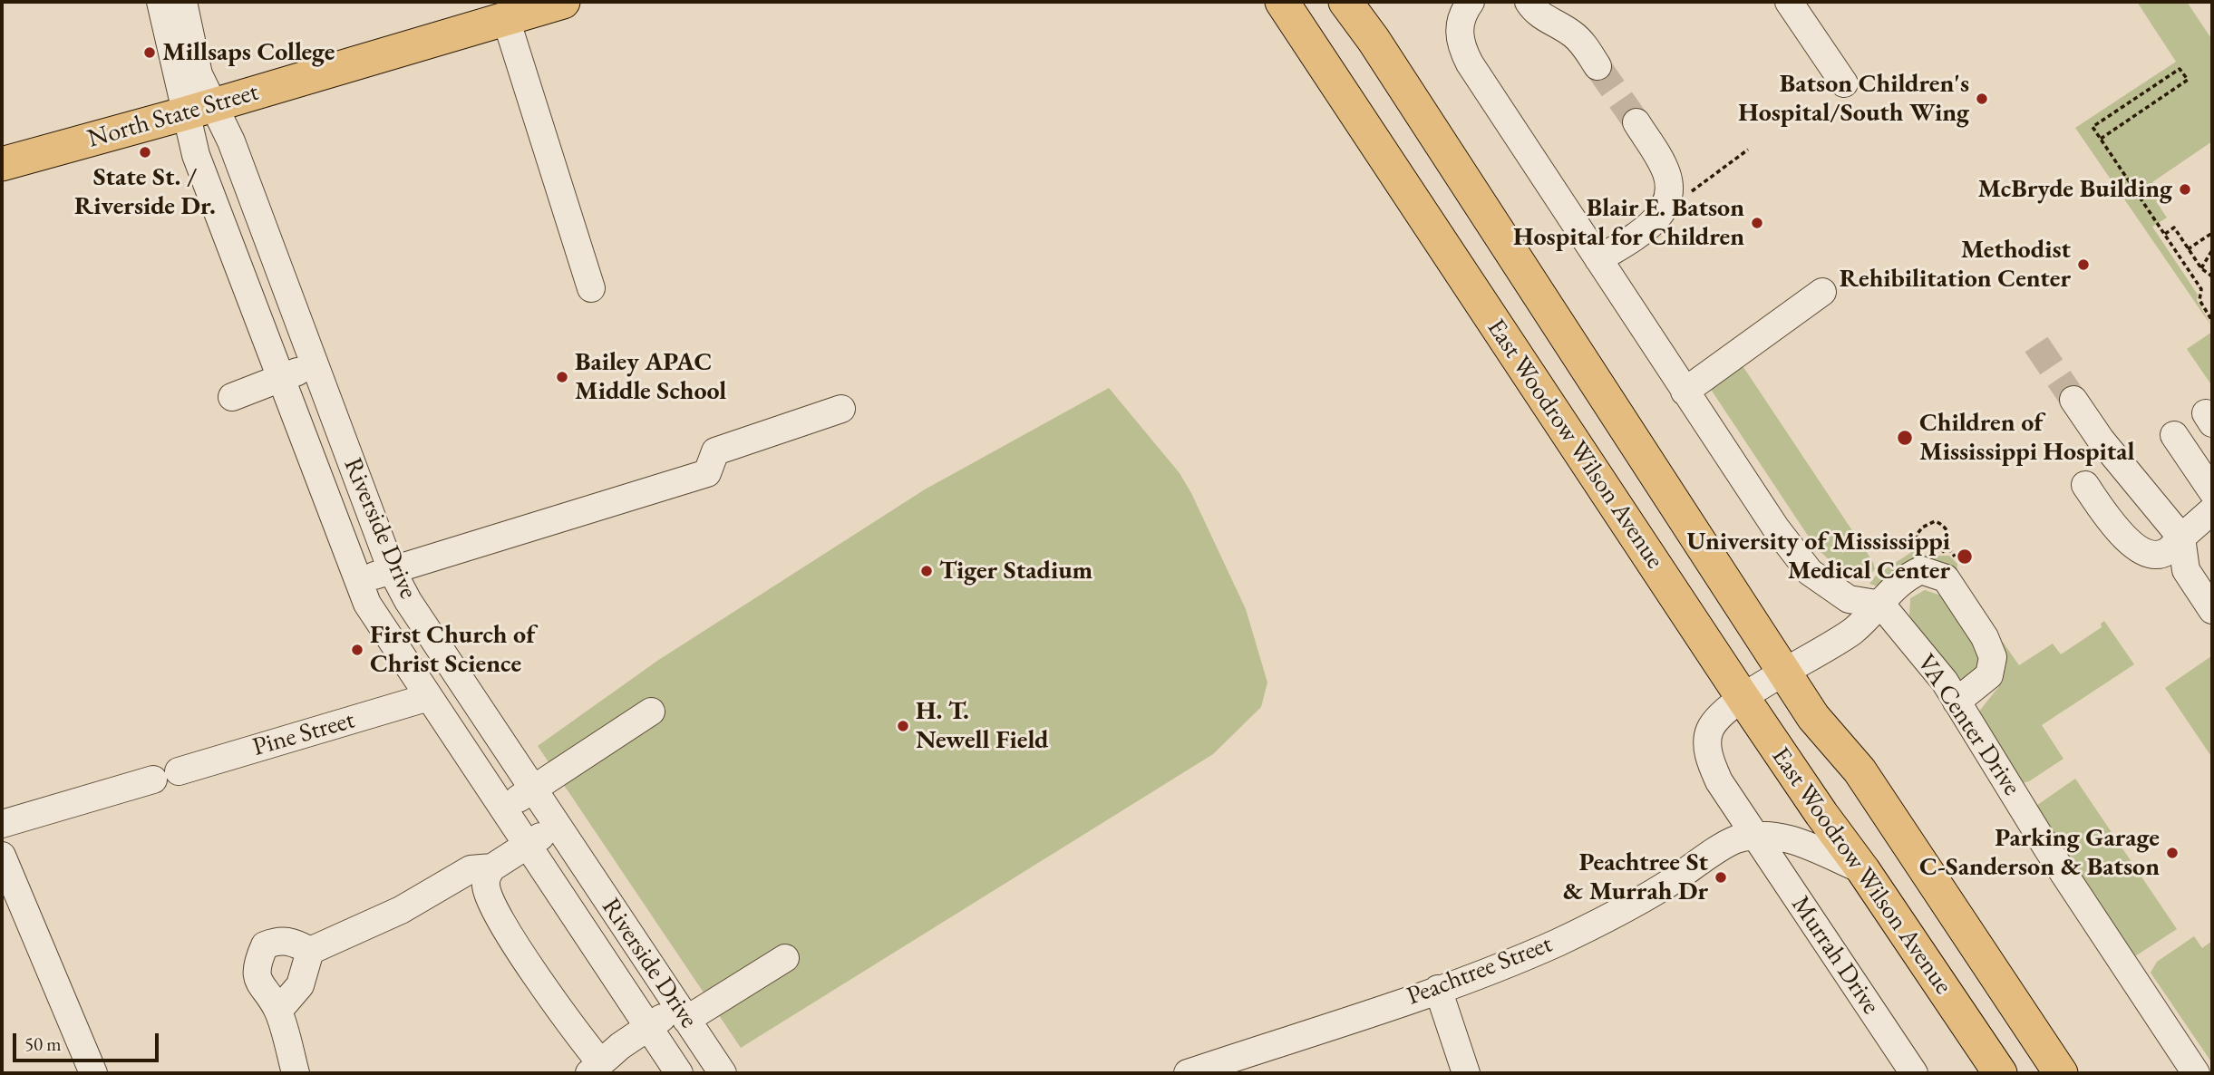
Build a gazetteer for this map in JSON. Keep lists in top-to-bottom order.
{
  "streets": {
    "main road": ["North State Street", "East Woodrow Wilson Avenue"],
    "street": [
      "Riverside Drive",
      "VA Center Drive",
      "Pine Street",
      "Murrah Drive",
      "Peachtree Street"
    ]
  },
  "crossings": [
    ["North State Street", "Riverside Drive"],
    ["East Woodrow Wilson Avenue", "Peachtree Street"],
    ["Riverside Drive", "Pine Street"],
    ["Murrah Drive", "Peachtree Street"]
  ],
  "places": [
    "Millsaps College",
    "Batson Children's Hospital/South Wing",
    "State St. / Riverside Dr.",
    "McBryde Building",
    "Blair E. Batson Hospital for Children",
    "Methodist Rehibilitation Center",
    "Bailey APAC Middle School",
    "Children of Mississippi Hospital",
    "University of Mississippi Medical Center",
    "Tiger Stadium",
    "First Church of Christ Science",
    "H. T. Newell Field",
    "Parking Garage C-Sanderson & Batson",
    "Peachtree St & Murrah Dr"
  ],
  "scale_bar": "50 m"
}
